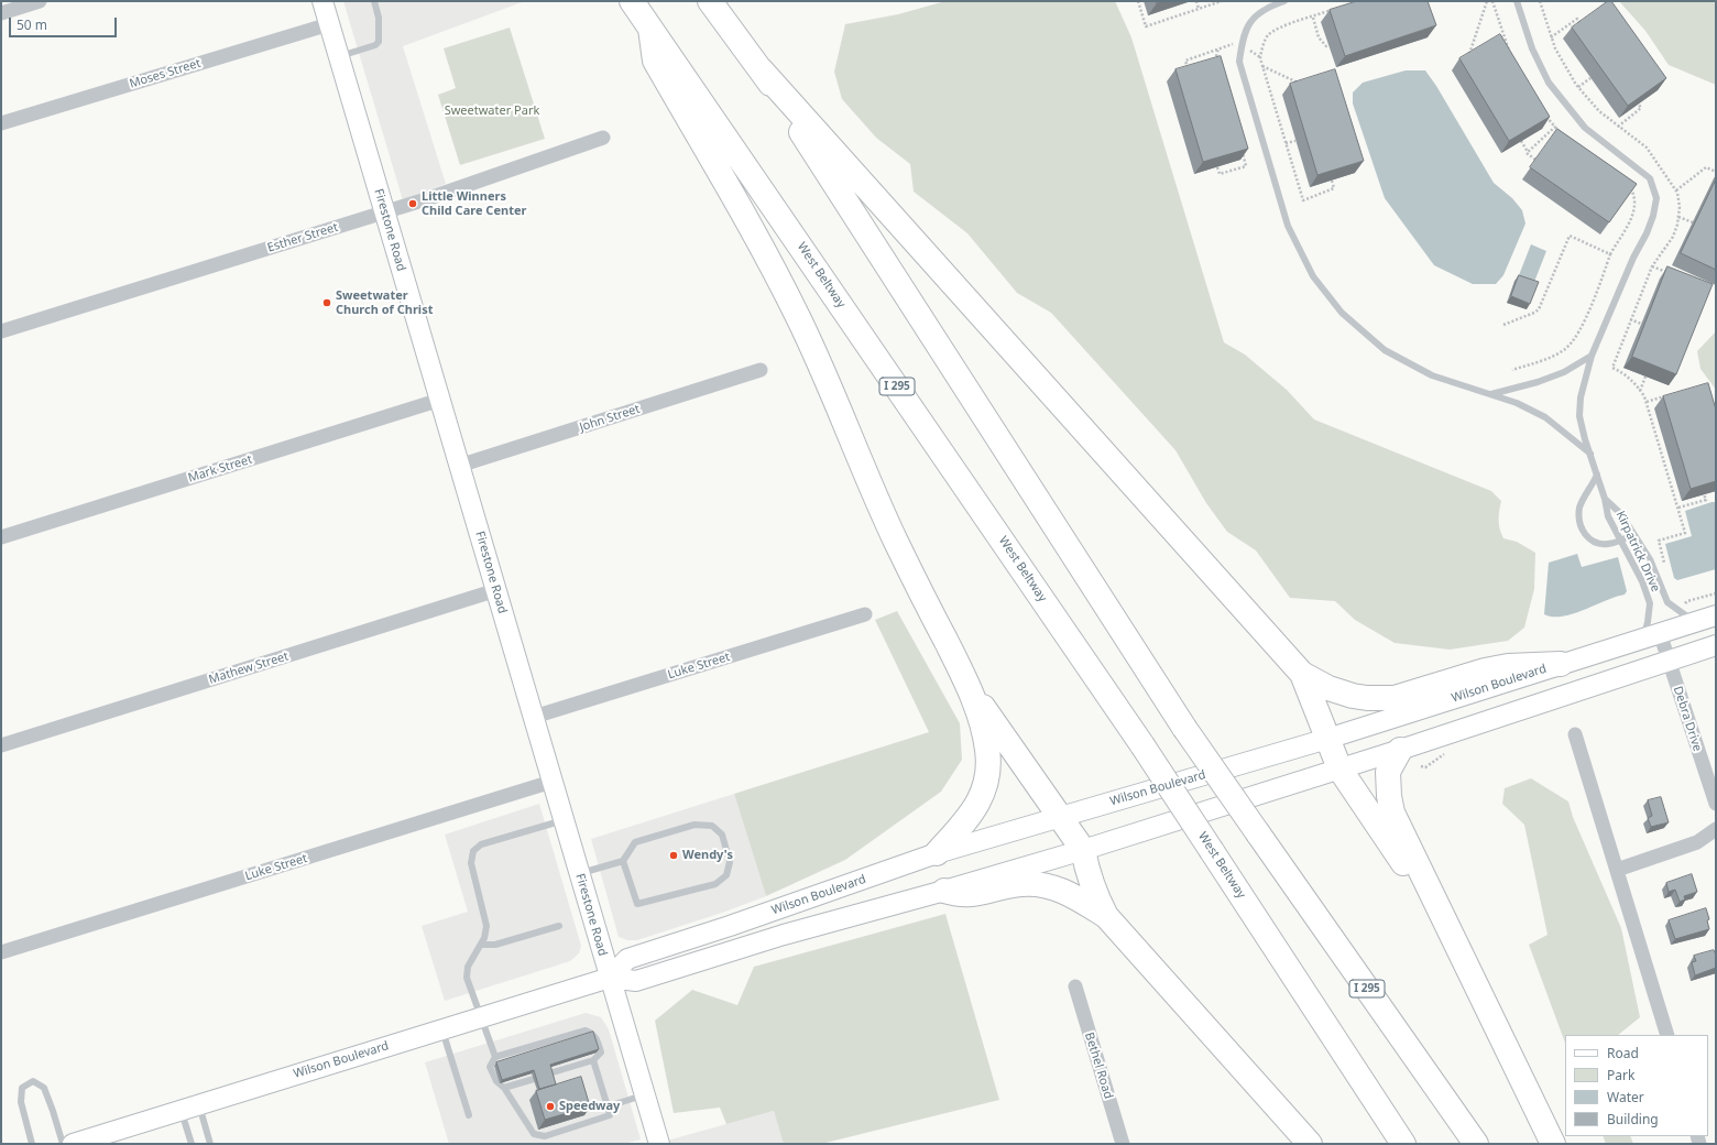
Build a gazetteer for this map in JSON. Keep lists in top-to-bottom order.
{
  "streets": {
    "highway": ["West Beltway", "I 295"],
    "main road": ["Firestone Road", "Wilson Boulevard"],
    "street": [
      "Moses Street",
      "Esther Street",
      "John Street",
      "Mark Street",
      "Luke Street",
      "Mathew Street",
      "Debra Drive",
      "Bethel Road"
    ],
    "lane": ["Kirpatrick Drive"]
  },
  "crossings": [
    ["Moses Street", "Firestone Road"],
    ["Firestone Road", "Esther Street"],
    ["Firestone Road", "John Street"],
    ["Firestone Road", "Mark Street"],
    ["Firestone Road", "Luke Street"],
    ["Firestone Road", "Mathew Street"],
    ["Firestone Road", "Wilson Boulevard"],
    ["Kirpatrick Drive", "Wilson Boulevard"],
    ["Kirpatrick Drive", "Debra Drive"],
    ["Wilson Boulevard", "Debra Drive"]
  ],
  "parks": ["Sweetwater Park"],
  "places": [
    "Little Winners Child Care Center",
    "Sweetwater Church of Christ",
    "Wendy's",
    "Speedway"
  ],
  "legend": [
    "Road",
    "Park",
    "Water",
    "Building"
  ],
  "scale_bar": "50 m"
}
